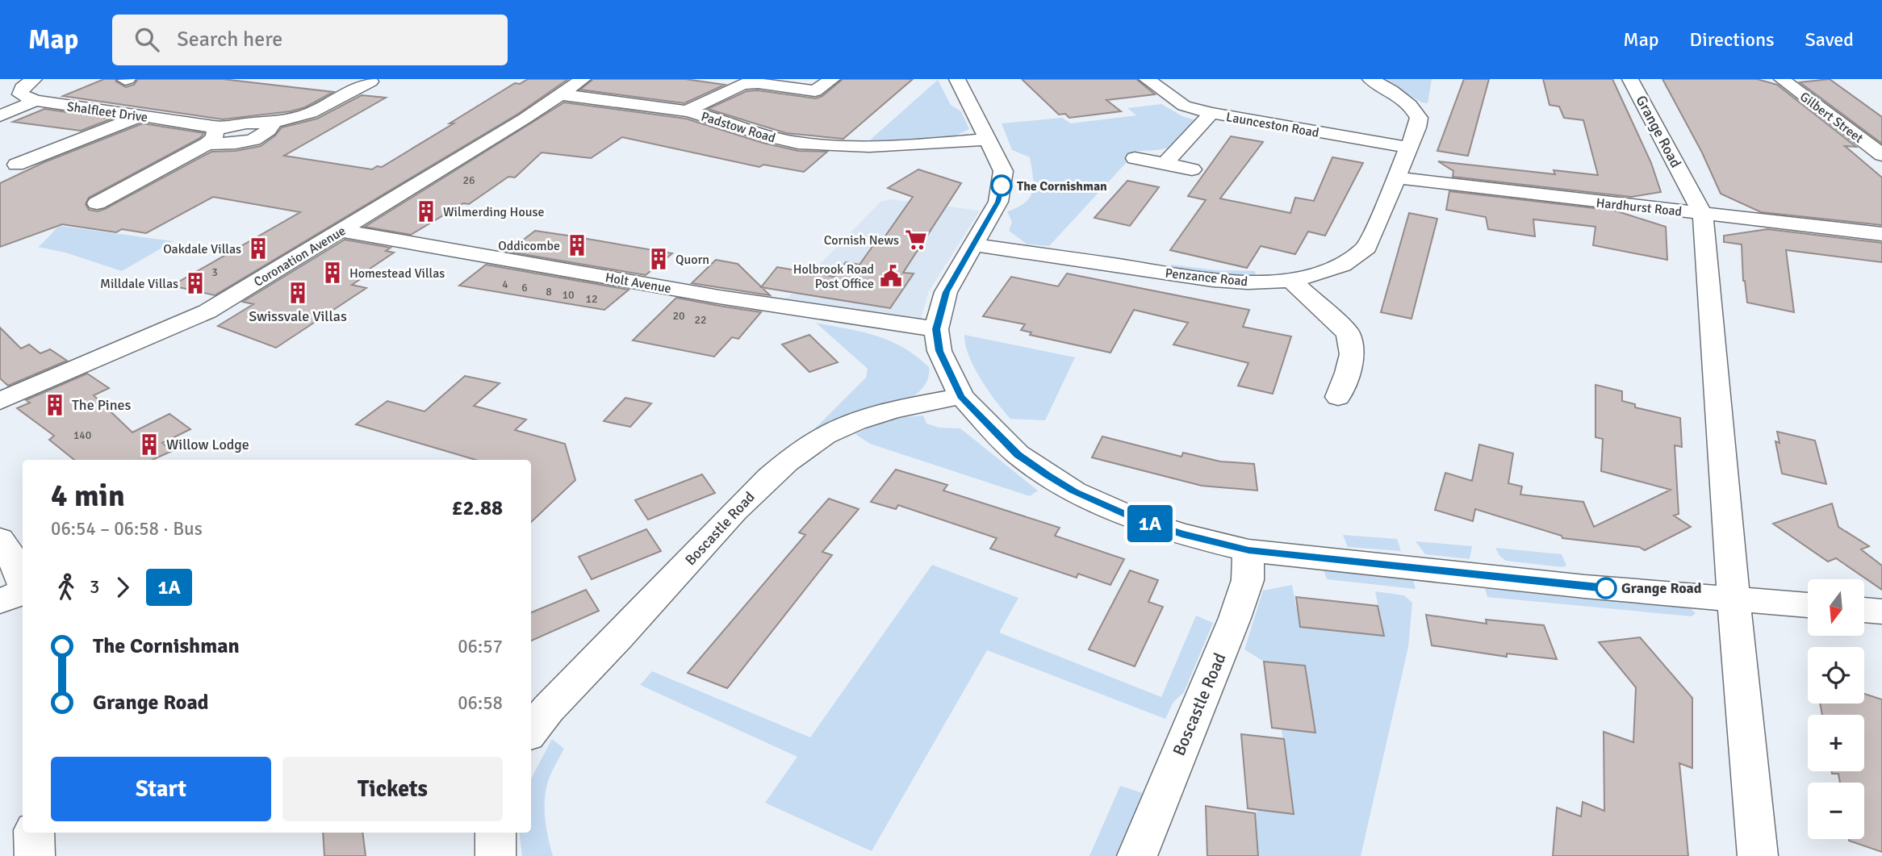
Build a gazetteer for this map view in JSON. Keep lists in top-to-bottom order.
{
  "streets": {
    "street": [
      "Shalfleet Drive",
      "Gilbert Street",
      "Launceston Road",
      "Padstow Road",
      "Grange Road",
      "Hardhurst Road",
      "Coronation Avenue",
      "Penzance Road",
      "Holt Avenue",
      "Boscastle Road"
    ]
  },
  "crossings": [
    ["Launceston Road", "Penzance Road"],
    ["Padstow Road", "Coronation Avenue"],
    ["Grange Road", "Hardhurst Road"],
    ["Hardhurst Road", "Penzance Road"],
    ["Coronation Avenue", "Holt Avenue"]
  ],
  "places": {
    "other": ["The Cornishman", "Grange Road"],
    "building": [
      "Wilmerding House",
      "Oddicombe",
      "Oakdale Villas",
      "Quorn",
      "Homestead Villas",
      "Milldale Villas",
      "Swissvale Villas",
      "The Pines",
      "Willow Lodge"
    ],
    "supermarket": ["Cornish News"],
    "public building": ["Holbrook Road Post Office"]
  },
  "lines": ["bus line 1A"],
  "house_numbers": [
    "26",
    "3",
    "4",
    "6",
    "8",
    "10",
    "12",
    "20",
    "22",
    "140"
  ],
  "north": "bottom",
  "page": {
    "header": "Map",
    "search": "Search here",
    "nav": ["Map", "Directions", "Saved"],
    "on_map": "1A",
    "heading": ["4 min", "06:54 – 06:58 · Bus", "£2.88"],
    "legs": ["3", "1A"],
    "map_buttons": ["+", "−"],
    "list": [
      {
        "name": "The Cornishman",
        "value": "06:57"
      },
      {
        "name": "Grange Road",
        "value": "06:58"
      }
    ],
    "buttons": ["Start", "Tickets"]
  }
}
